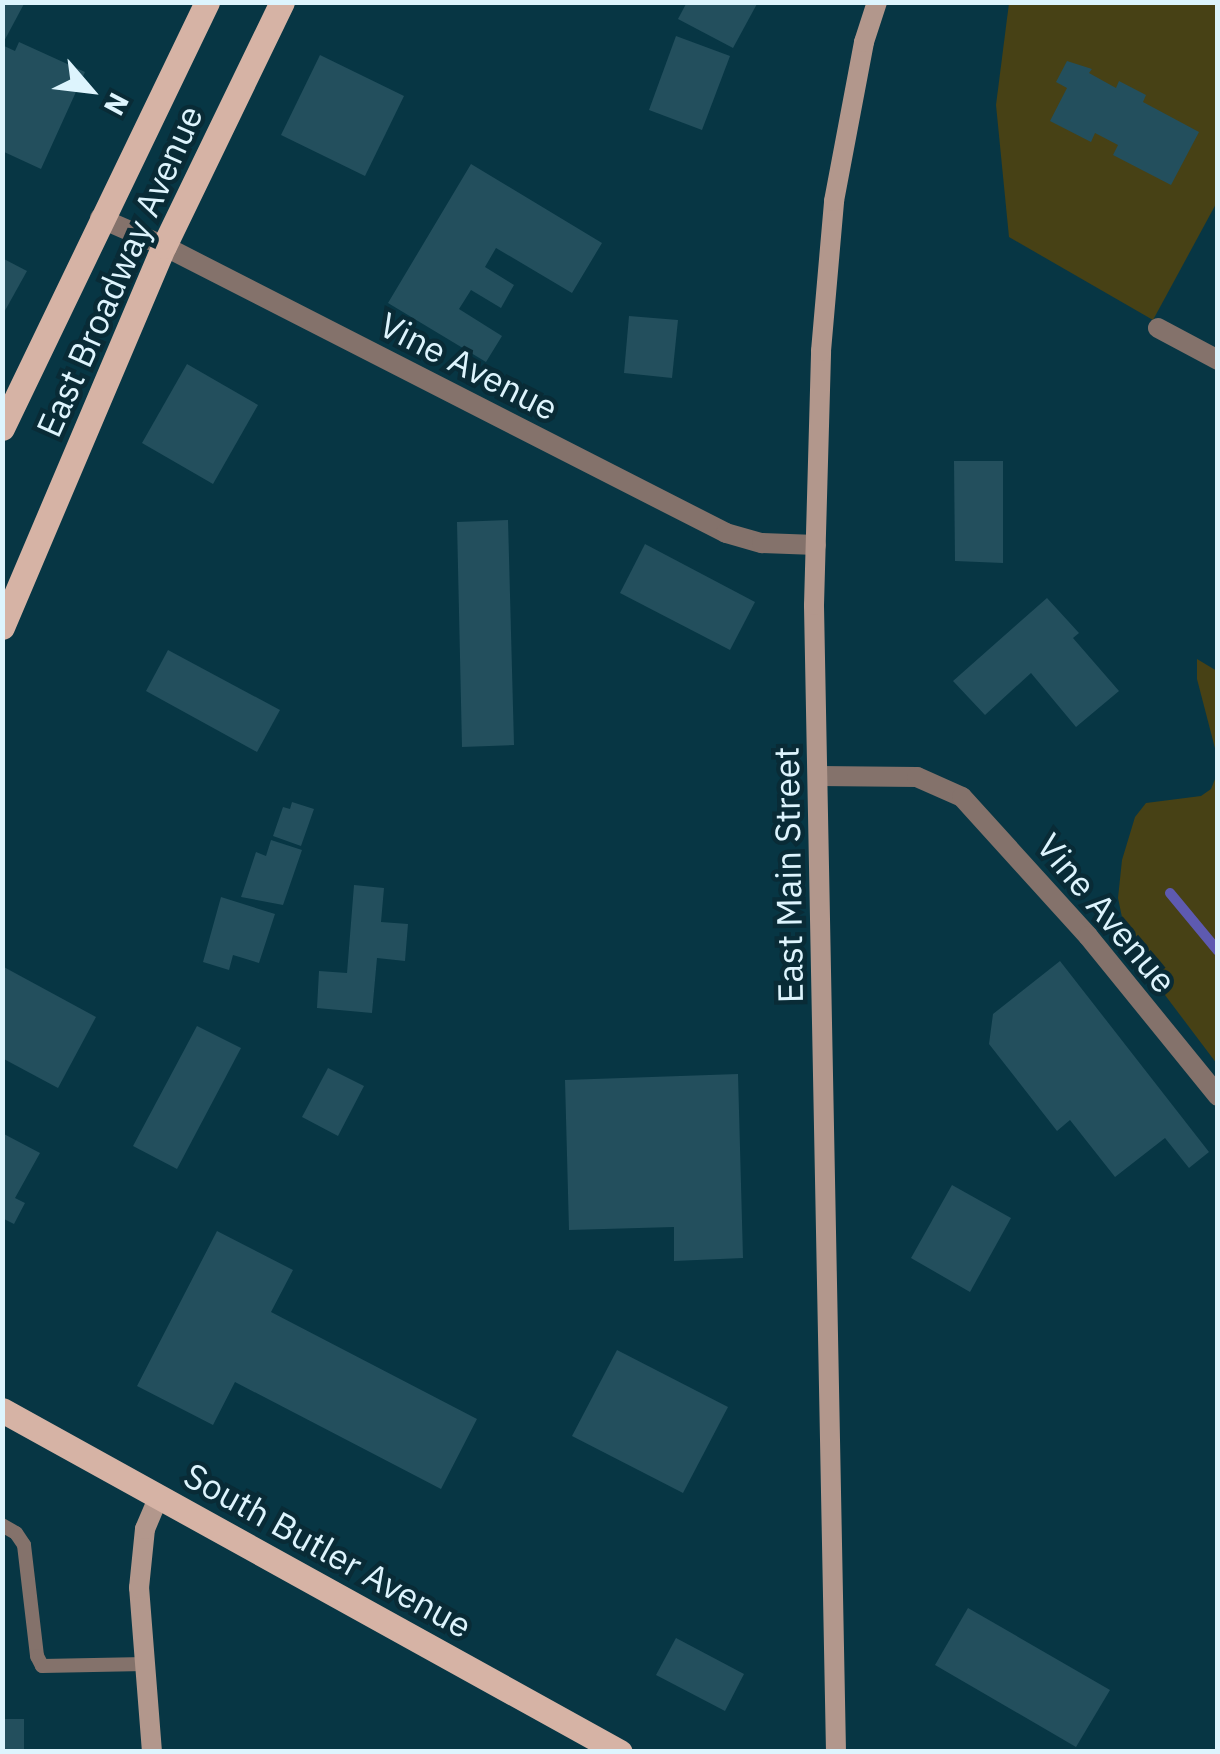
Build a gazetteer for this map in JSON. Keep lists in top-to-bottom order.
{
  "streets": {
    "main road": ["East Broadway Avenue", "East Main Street", "South Butler Avenue"],
    "street": ["Vine Avenue"]
  },
  "crossings": [
    ["East Broadway Avenue", "Vine Avenue"],
    ["Vine Avenue", "East Main Street"]
  ],
  "north": "bottom right"
}
